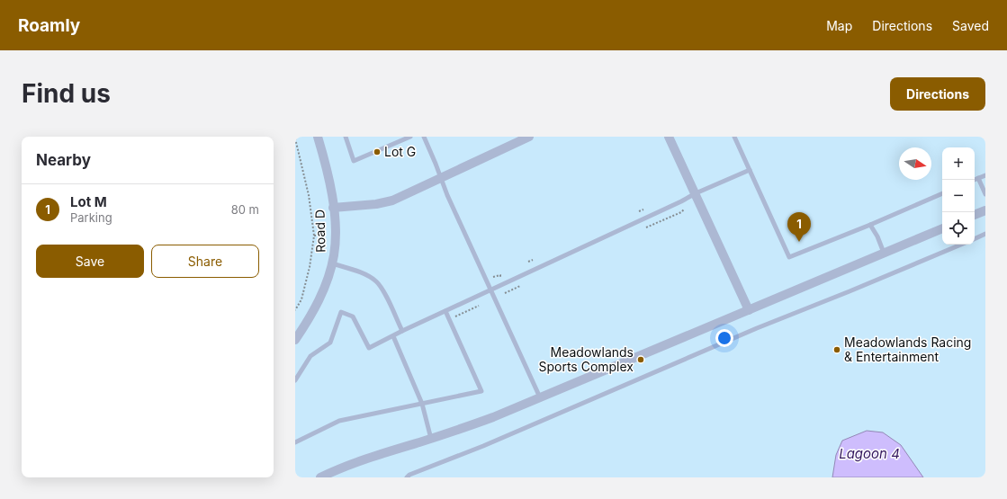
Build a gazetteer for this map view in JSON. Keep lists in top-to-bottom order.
{
  "streets": {
    "street": ["Road D"]
  },
  "water": ["Lagoon 4"],
  "places": ["Lot G", "Meadowlands Racing & Entertainment", "Meadowlands Sports Complex"],
  "north": "right",
  "page": {
    "header": "Roamly",
    "nav": ["Map", "Directions", "Saved"],
    "buttons": [
      "Directions",
      ["Save", "Share"]
    ],
    "title": "Find us",
    "heading": "Nearby",
    "map_buttons": ["+", "−"],
    "list": [
      {
        "mark": "1",
        "name": "Lot M",
        "note": "Parking",
        "value": "80 m"
      }
    ],
    "pins": "1"
  }
}
